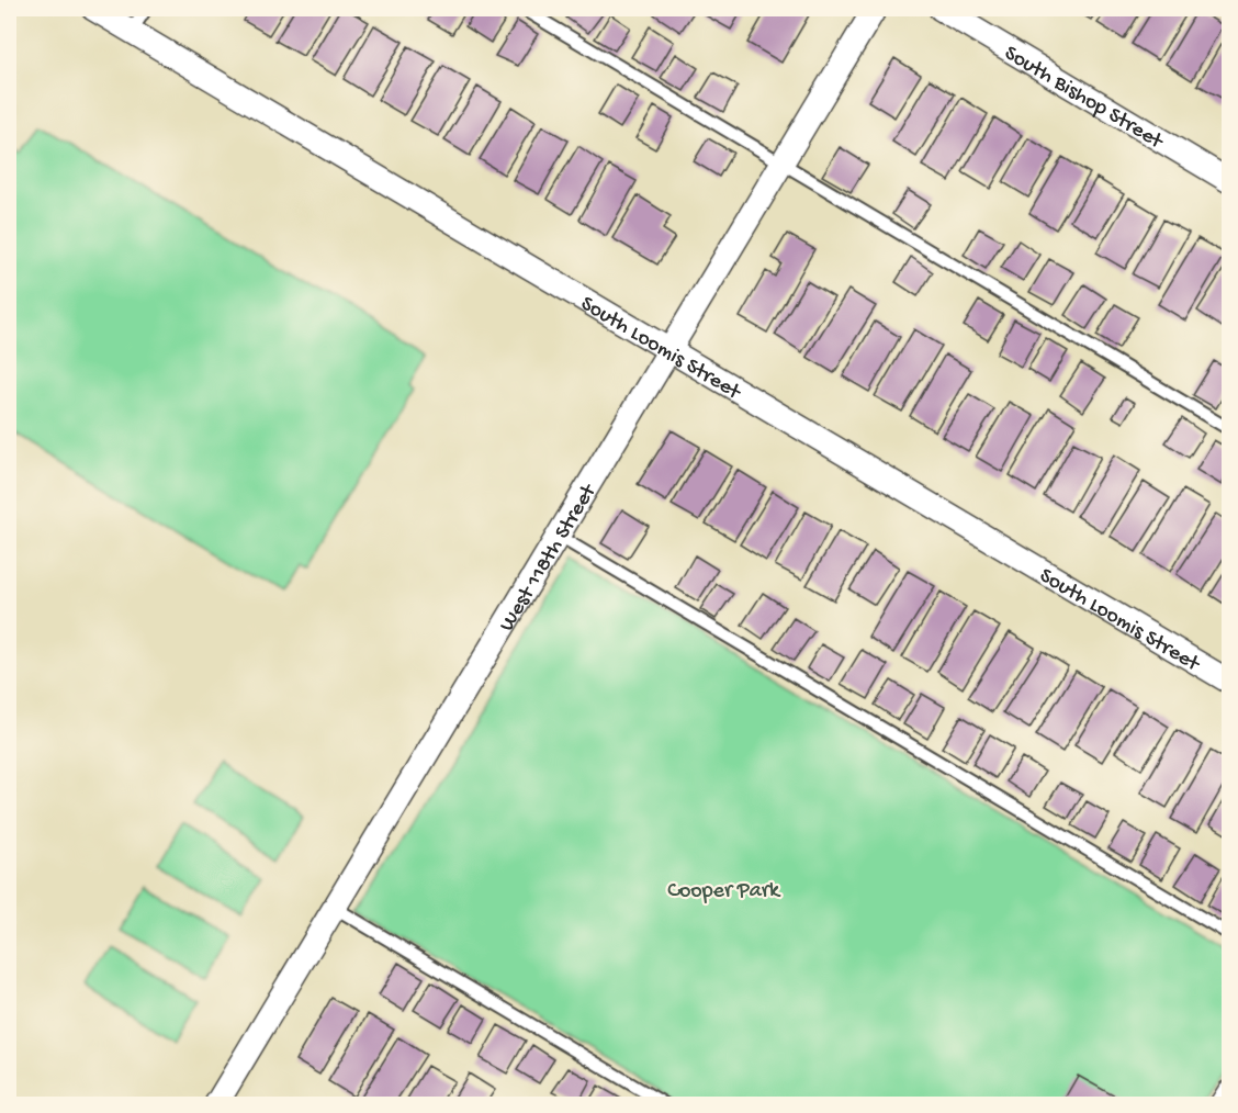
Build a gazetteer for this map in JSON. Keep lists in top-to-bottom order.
{
  "streets": {
    "street": ["South Bishop Street", "South Loomis Street", "West 118th Street"]
  },
  "crossings": [
    ["South Loomis Street", "West 118th Street"]
  ],
  "parks": ["Cooper Park"]
}
